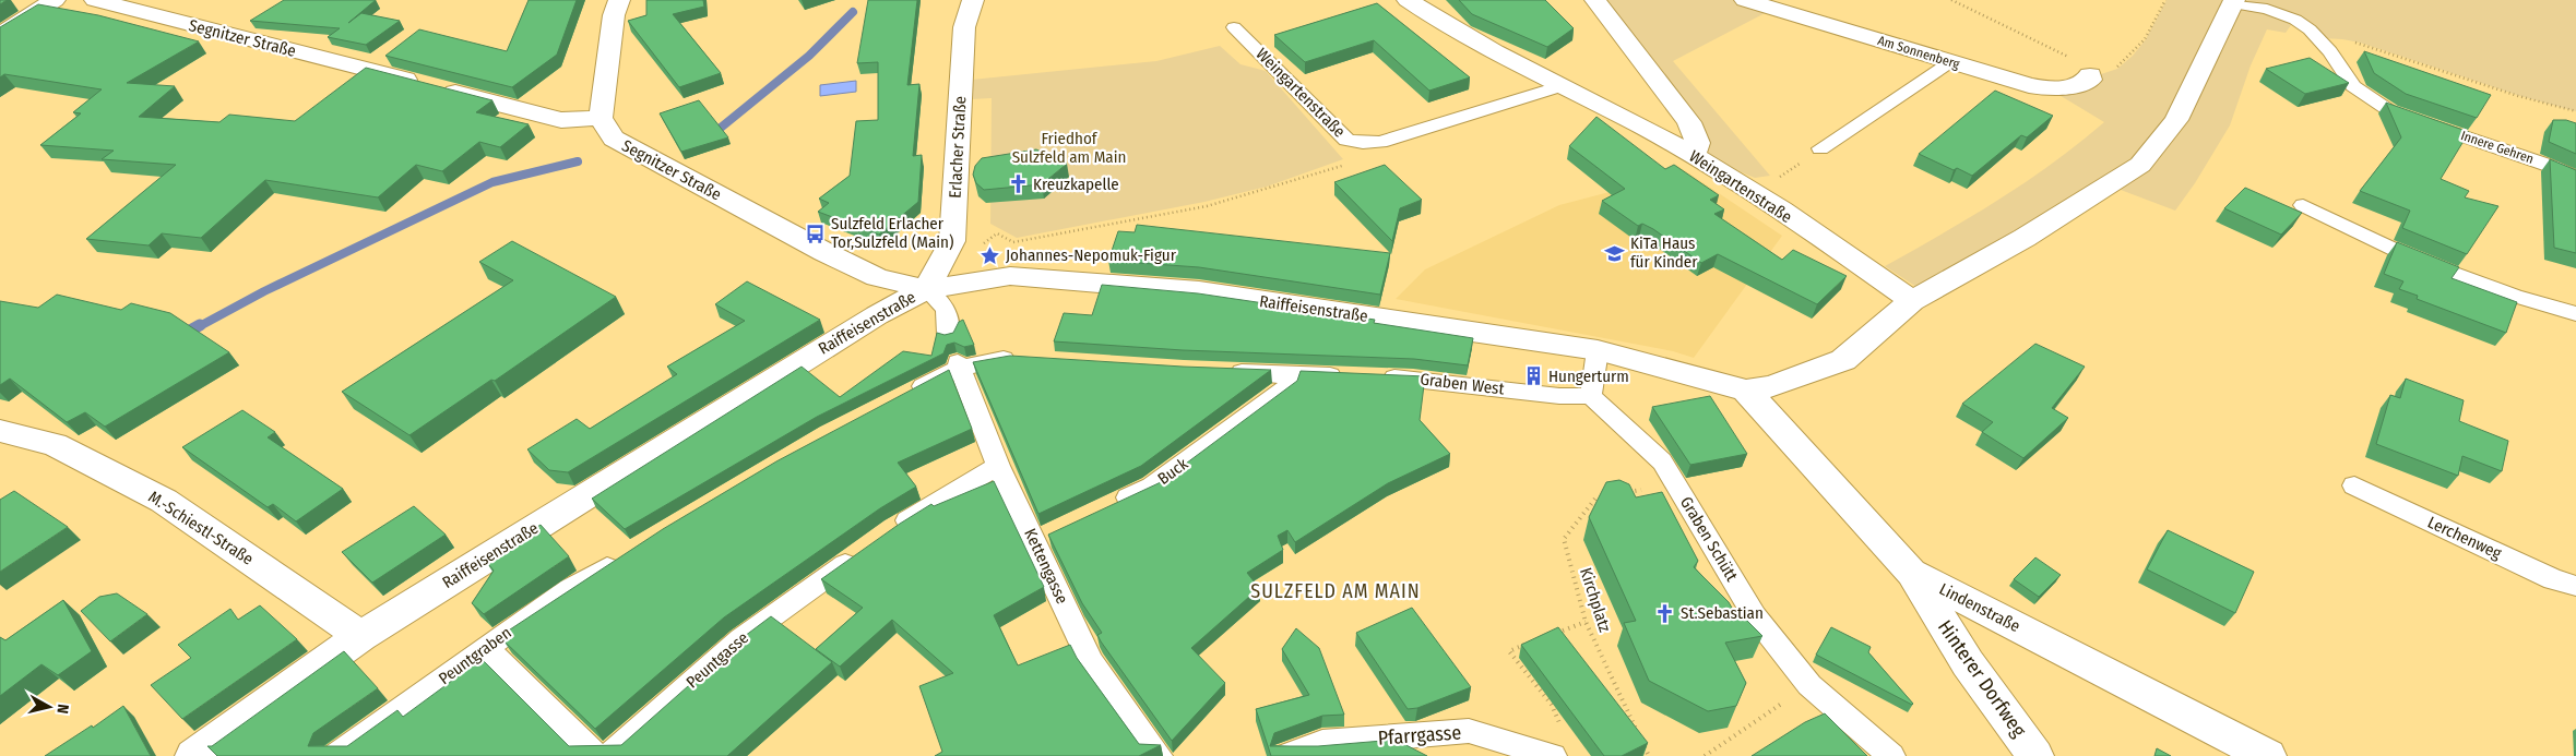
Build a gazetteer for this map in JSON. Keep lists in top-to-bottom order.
{
  "streets": {
    "street": [
      "Segnitzer Straße",
      "Am Sonnenberg",
      "Weingartenstraße",
      "Erlacher Straße",
      "Raiffeisenstraße",
      "M.-Schiestl-Straße",
      "Lindenstraße",
      "Hinterer Dorfweg"
    ],
    "lane": [
      "Innere Gehren",
      "Graben West",
      "Buck",
      "Lerchenweg",
      "Graben Schütt",
      "Kettengasse",
      "Peuntgraben",
      "Peuntgasse",
      "Pfarrgasse"
    ],
    "path": ["Kirchplatz"]
  },
  "crossings": [
    ["Segnitzer Straße", "Erlacher Straße"],
    ["Segnitzer Straße", "Raiffeisenstraße"],
    ["Erlacher Straße", "Raiffeisenstraße"],
    ["Raiffeisenstraße", "M.-Schiestl-Straße"],
    ["Raiffeisenstraße", "Lindenstraße"],
    ["Graben West", "Buck"],
    ["Graben West", "Graben Schütt"],
    ["Kettengasse", "Peuntgasse"],
    ["Lindenstraße", "Hinterer Dorfweg"]
  ],
  "districts": ["SULZFELD AM MAIN"],
  "parks": ["Friedhof Sulzfeld am Main"],
  "places": {
    "church": ["Kreuzkapelle", "St.Sebastian"],
    "bus stop": ["Sulzfeld Erlacher Tor,Sulzfeld (Main)"],
    "school or university": ["KiTa Haus für Kinder"],
    "place": ["Johannes-Nepomuk-Figur"],
    "building": ["Hungerturm"]
  },
  "north": "right"
}
